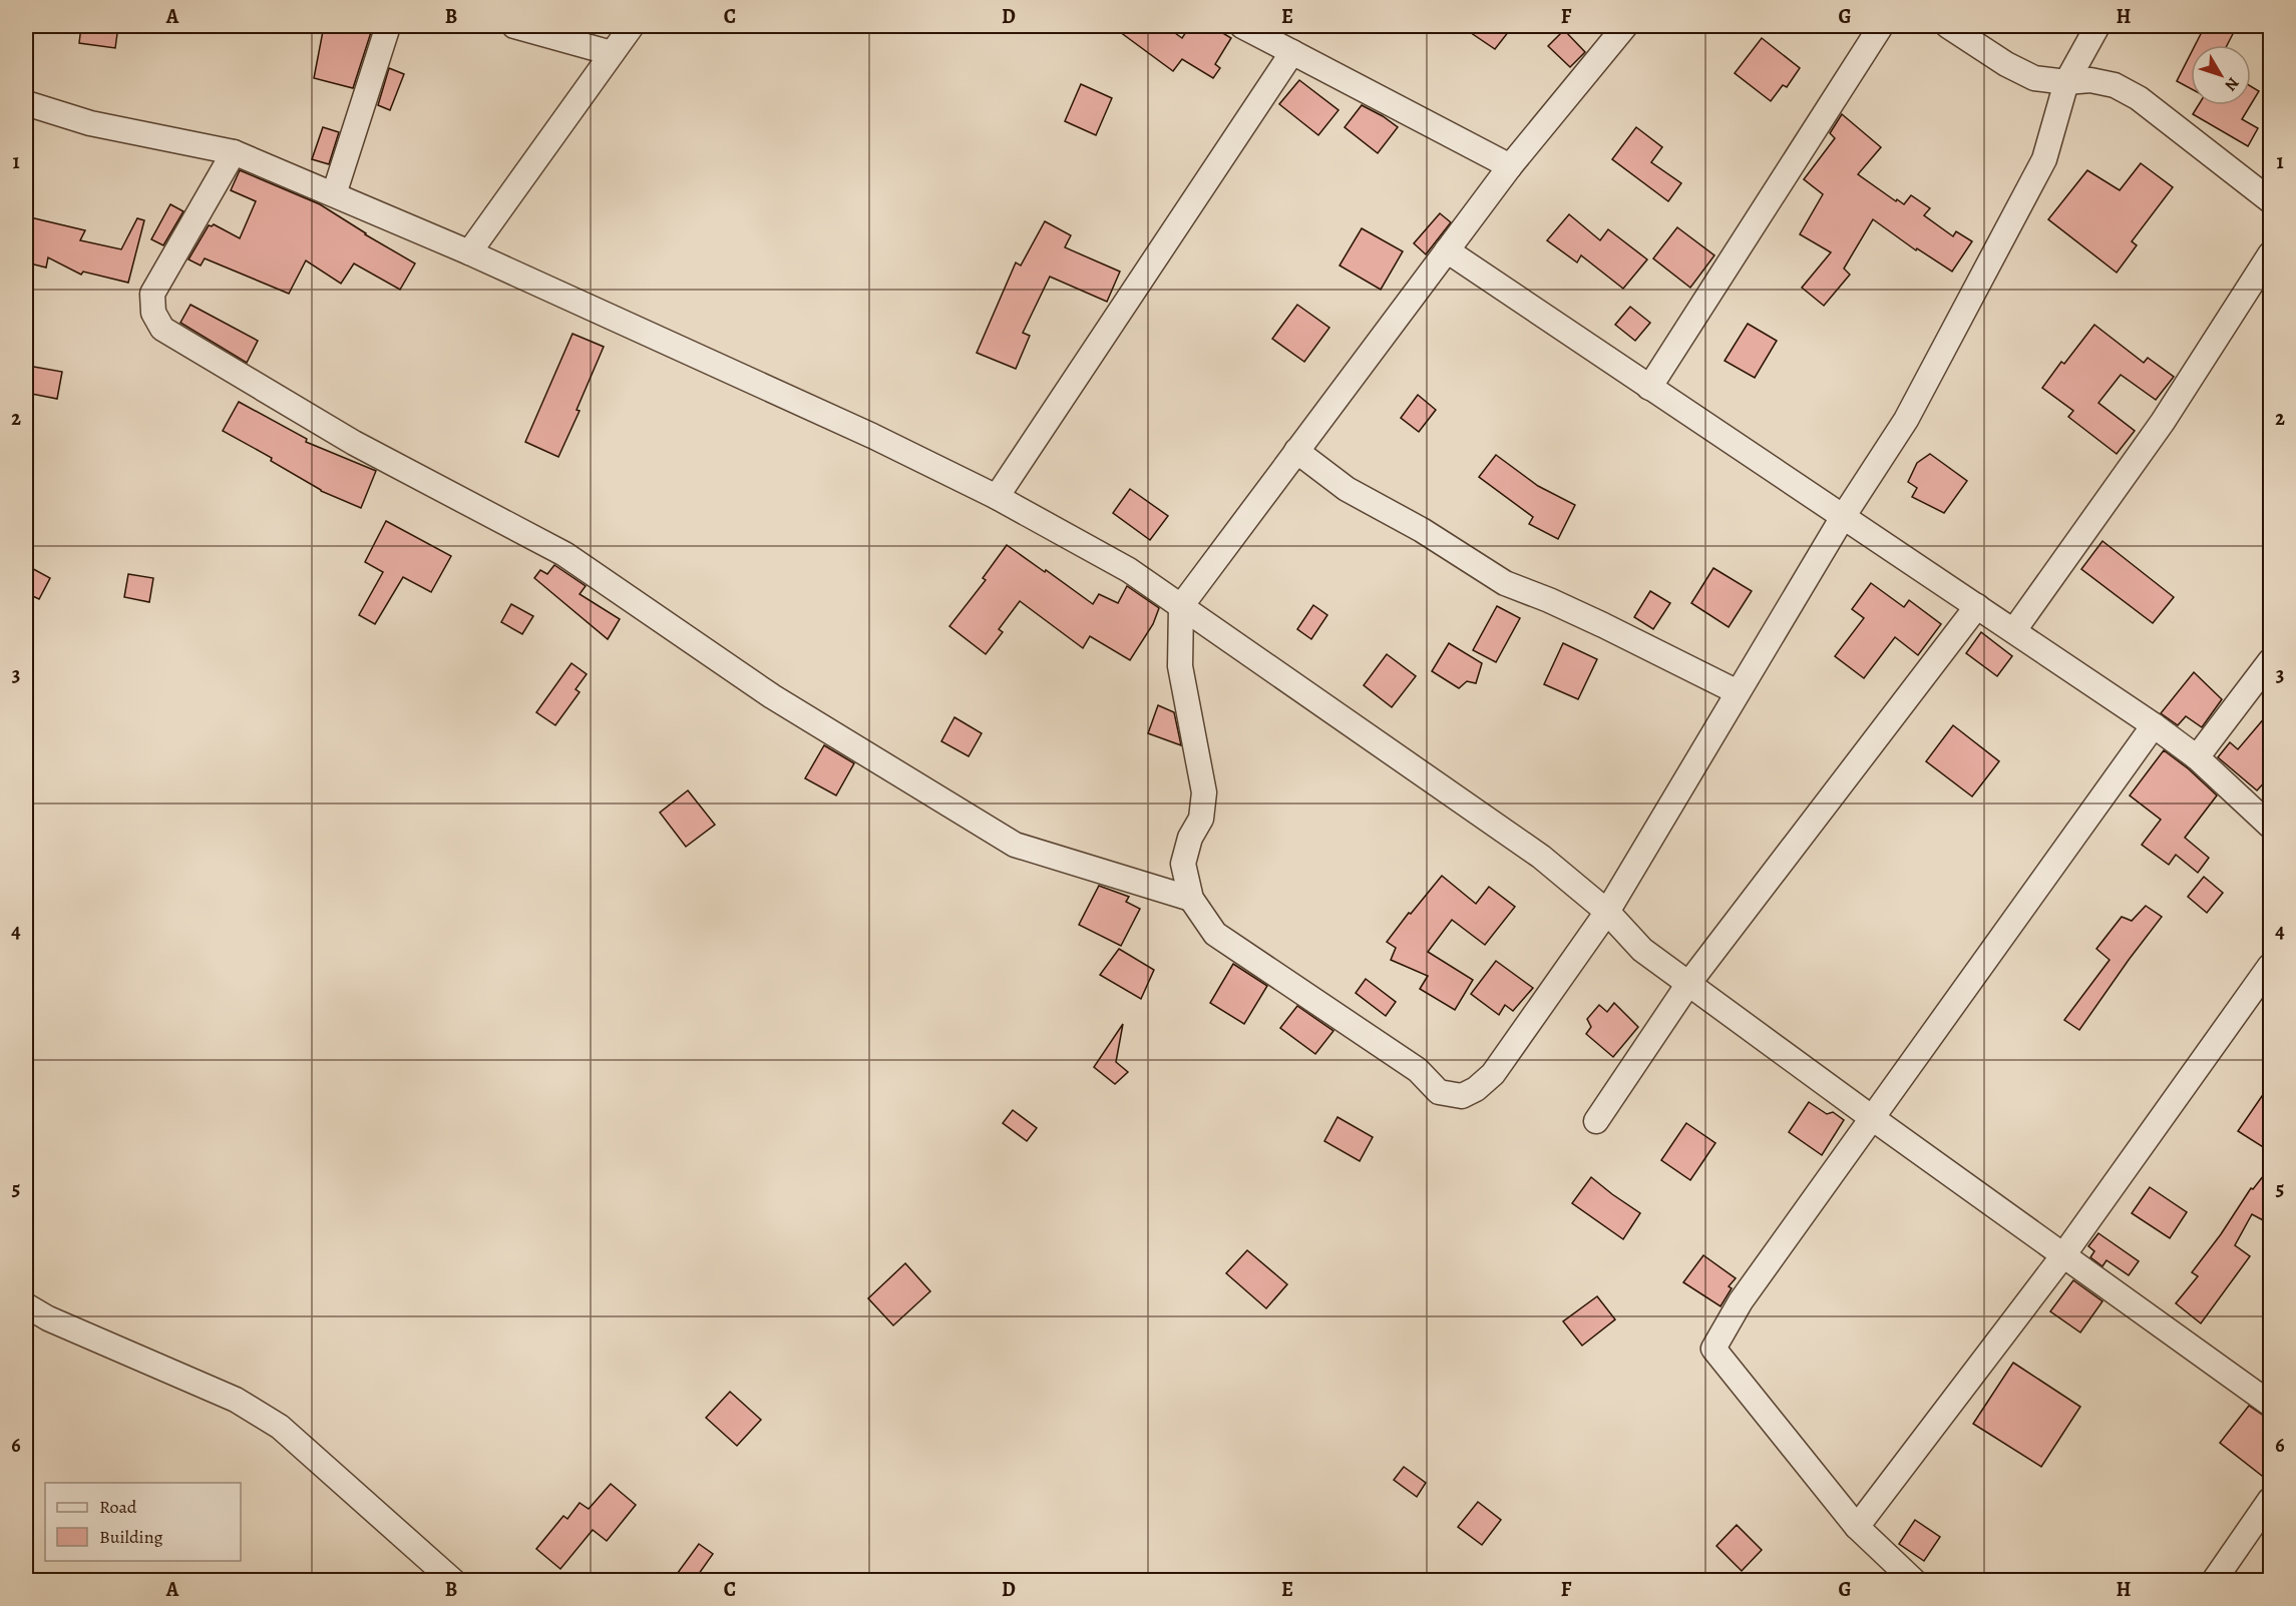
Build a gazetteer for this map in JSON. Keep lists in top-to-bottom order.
{
  "legend": ["Road", "Building"],
  "north": "bottom right",
  "grid": {
    "columns": [
      "A",
      "B",
      "C",
      "D",
      "E",
      "F",
      "G",
      "H"
    ],
    "rows": [
      "1",
      "2",
      "3",
      "4",
      "5",
      "6"
    ]
  }
}
